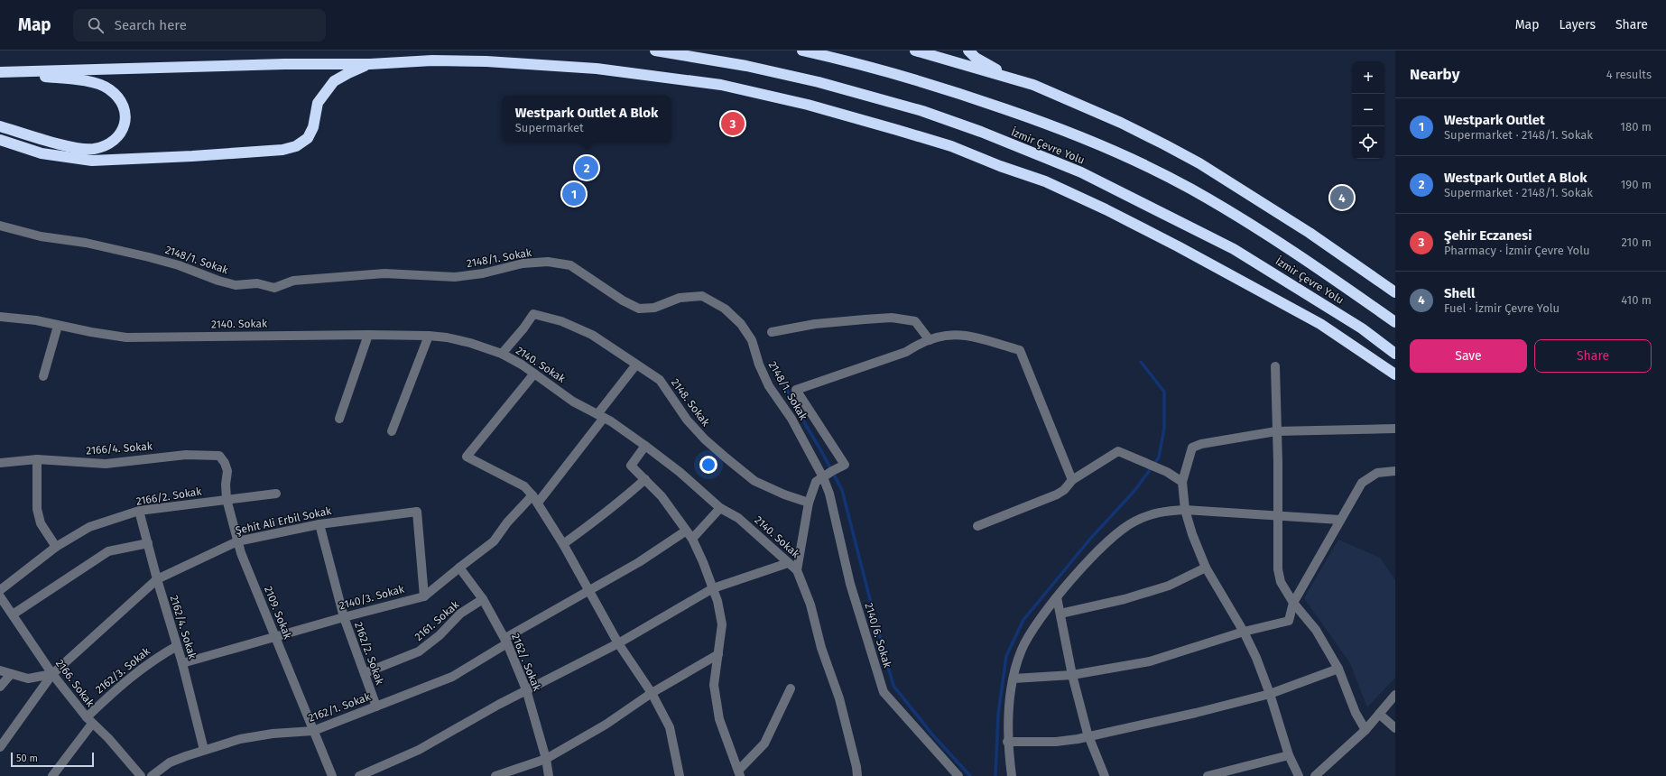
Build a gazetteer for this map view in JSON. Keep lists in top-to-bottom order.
{
  "streets": {
    "highway": ["İzmir Çevre Yolu"],
    "street": [
      "2148/1. Sokak",
      "2140. Sokak",
      "2148. Sokak",
      "2166/4. Sokak",
      "2166/2. Sokak",
      "Şehit Ali Erbil Sokak",
      "2140/3. Sokak",
      "2109. Sokak",
      "2161. Sokak",
      "2162/4. Sokak",
      "2140/6. Sokak",
      "2162/2. Sokak",
      "2162/. Sokak",
      "2162/3. Sokak",
      "2166. Sokak",
      "2162/1. Sokak"
    ]
  },
  "crossings": [
    ["2148/1. Sokak", "2140/6. Sokak"],
    ["2140. Sokak", "2148. Sokak"],
    ["2140. Sokak", "2140/3. Sokak"],
    ["2148. Sokak", "2140/3. Sokak"],
    ["2166/4. Sokak", "2109. Sokak"],
    ["2166/2. Sokak", "2109. Sokak"],
    ["2166/2. Sokak", "2162/4. Sokak"],
    ["Şehit Ali Erbil Sokak", "2140/3. Sokak"],
    ["Şehit Ali Erbil Sokak", "2109. Sokak"],
    ["Şehit Ali Erbil Sokak", "2162/4. Sokak"],
    ["Şehit Ali Erbil Sokak", "2162/2. Sokak"],
    ["Şehit Ali Erbil Sokak", "2166. Sokak"],
    ["2140/3. Sokak", "2109. Sokak"],
    ["2140/3. Sokak", "2162/4. Sokak"],
    ["2140/3. Sokak", "2162/2. Sokak"],
    ["2140/3. Sokak", "2162/. Sokak"],
    ["2109. Sokak", "2162/1. Sokak"],
    ["2161. Sokak", "2162/2. Sokak"],
    ["2161. Sokak", "2162/. Sokak"],
    ["2162/4. Sokak", "2162/3. Sokak"],
    ["2162/4. Sokak", "2162/1. Sokak"],
    ["2162/2. Sokak", "2162/1. Sokak"],
    ["2162/. Sokak", "2162/1. Sokak"],
    ["2162/3. Sokak", "2166. Sokak"]
  ],
  "scale_bar": "50 m",
  "page": {
    "header": "Map",
    "search": "Search here",
    "nav": ["Map", "Layers", "Share"],
    "heading": ["Nearby", "4 results"],
    "map_buttons": ["+", "−"],
    "popup": ["Westpark Outlet A Blok", "Supermarket"],
    "list": [
      {
        "mark": "1",
        "name": "Westpark Outlet",
        "note": "Supermarket · 2148/1. Sokak",
        "value": "180 m"
      },
      {
        "mark": "2",
        "name": "Westpark Outlet A Blok",
        "note": "Supermarket · 2148/1. Sokak",
        "value": "190 m"
      },
      {
        "mark": "3",
        "name": "Şehir Eczanesi",
        "note": "Pharmacy · İzmir Çevre Yolu",
        "value": "210 m"
      },
      {
        "mark": "4",
        "name": "Shell",
        "note": "Fuel · İzmir Çevre Yolu",
        "value": "410 m"
      }
    ],
    "pins": [
      "3",
      "2",
      "1",
      "4"
    ],
    "buttons": ["Save", "Share"],
    "scale": "50 m"
  }
}
